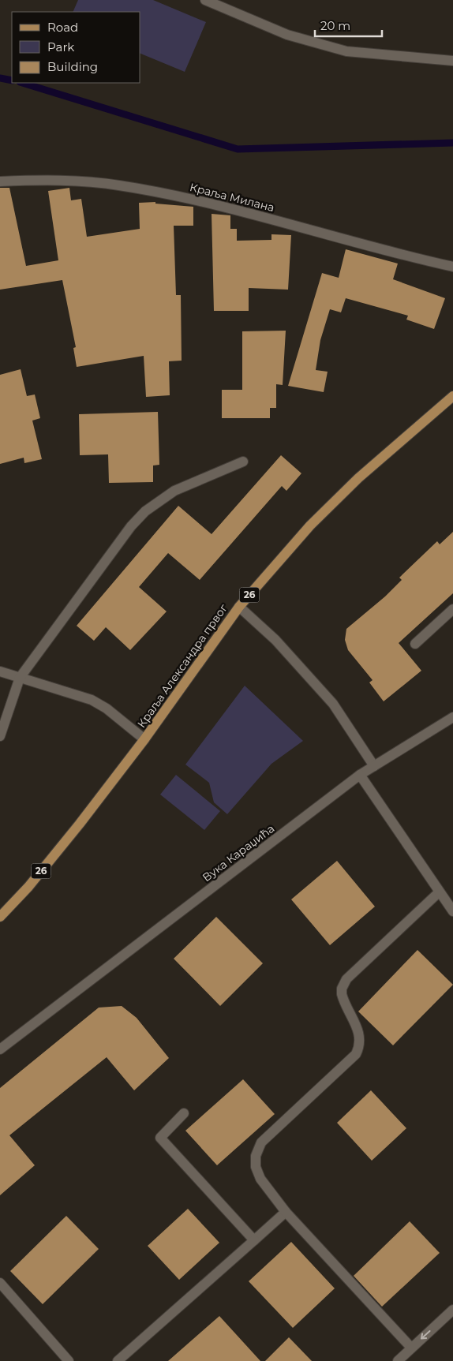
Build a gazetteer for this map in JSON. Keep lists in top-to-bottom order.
{
  "streets": {
    "main road": ["26", "Краља Александра првог"],
    "street": ["Краља Милана", "Вука Караџића"]
  },
  "legend": ["Road", "Park", "Building"],
  "scale_bar": "20 m"
}
